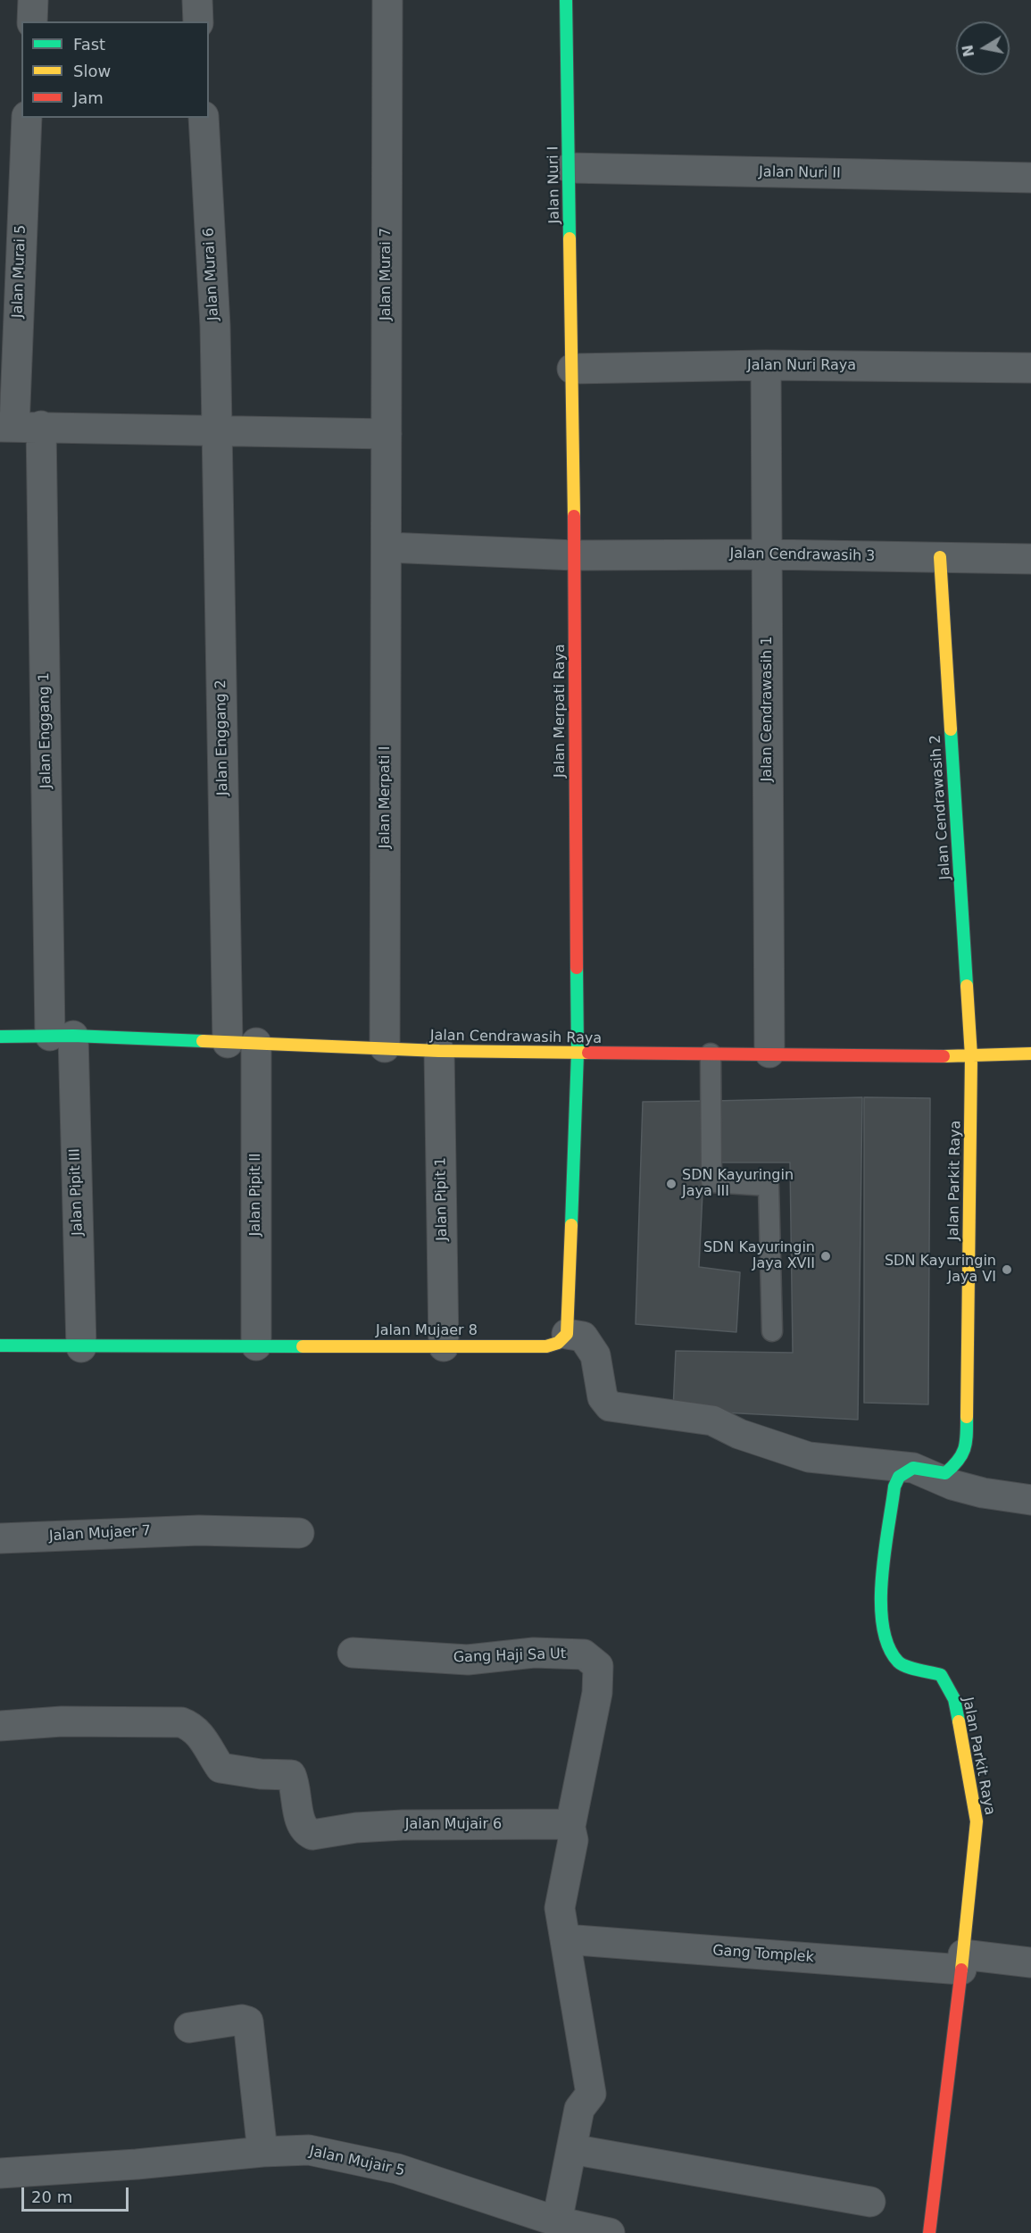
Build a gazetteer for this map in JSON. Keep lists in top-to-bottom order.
{
  "streets": {
    "street": [
      "Jalan Nuri II",
      "Jalan Nuri I",
      "Jalan Murai 5",
      "Jalan Murai 6",
      "Jalan Murai 7",
      "Jalan Nuri Raya",
      "Jalan Cendrawasih 3",
      "Jalan Cendrawasih 1",
      "Jalan Merpati Raya",
      "Jalan Enggang 1",
      "Jalan Enggang 2",
      "Jalan Merpati I",
      "Jalan Cendrawasih 2",
      "Jalan Cendrawasih Raya",
      "Jalan Parkit Raya",
      "Jalan Pipit III",
      "Jalan Pipit II",
      "Jalan Pipit 1",
      "Jalan Mujaer 8",
      "Jalan Mujaer 7",
      "Gang Haji Sa Ut",
      "Jalan Mujair 6",
      "Gang Tomplek",
      "Jalan Mujair 5"
    ]
  },
  "crossings": [
    ["Jalan Nuri II", "Jalan Nuri I"],
    ["Jalan Nuri I", "Jalan Nuri Raya"],
    ["Jalan Nuri I", "Jalan Merpati Raya"],
    ["Jalan Murai 5", "Jalan Enggang 1"],
    ["Jalan Murai 6", "Jalan Enggang 2"],
    ["Jalan Murai 7", "Jalan Cendrawasih 3"],
    ["Jalan Murai 7", "Jalan Merpati I"],
    ["Jalan Nuri Raya", "Jalan Cendrawasih 1"],
    ["Jalan Nuri Raya", "Jalan Merpati Raya"],
    ["Jalan Cendrawasih 3", "Jalan Cendrawasih 1"],
    ["Jalan Cendrawasih 3", "Jalan Merpati Raya"],
    ["Jalan Cendrawasih 3", "Jalan Merpati I"],
    ["Jalan Cendrawasih 3", "Jalan Cendrawasih 2"],
    ["Jalan Cendrawasih 1", "Jalan Cendrawasih Raya"],
    ["Jalan Merpati Raya", "Jalan Cendrawasih Raya"],
    ["Jalan Enggang 1", "Jalan Cendrawasih Raya"],
    ["Jalan Enggang 1", "Jalan Pipit III"],
    ["Jalan Enggang 2", "Jalan Cendrawasih Raya"],
    ["Jalan Enggang 2", "Jalan Pipit II"],
    ["Jalan Merpati I", "Jalan Cendrawasih Raya"],
    ["Jalan Cendrawasih 2", "Jalan Cendrawasih Raya"],
    ["Jalan Cendrawasih 2", "Jalan Parkit Raya"],
    ["Jalan Cendrawasih Raya", "Jalan Parkit Raya"],
    ["Jalan Cendrawasih Raya", "Jalan Pipit III"],
    ["Jalan Cendrawasih Raya", "Jalan Pipit II"],
    ["Jalan Cendrawasih Raya", "Jalan Pipit 1"],
    ["Jalan Parkit Raya", "Gang Tomplek"],
    ["Jalan Pipit III", "Jalan Mujaer 8"],
    ["Jalan Pipit II", "Jalan Mujaer 8"],
    ["Jalan Pipit 1", "Jalan Mujaer 8"],
    ["Gang Haji Sa Ut", "Jalan Mujair 6"]
  ],
  "places": ["SDN Kayuringin Jaya III", "SDN Kayuringin Jaya XVII", "SDN Kayuringin Jaya VI"],
  "legend": ["Fast", "Slow", "Jam"],
  "scale_bar": "20 m",
  "north": "left"
}
